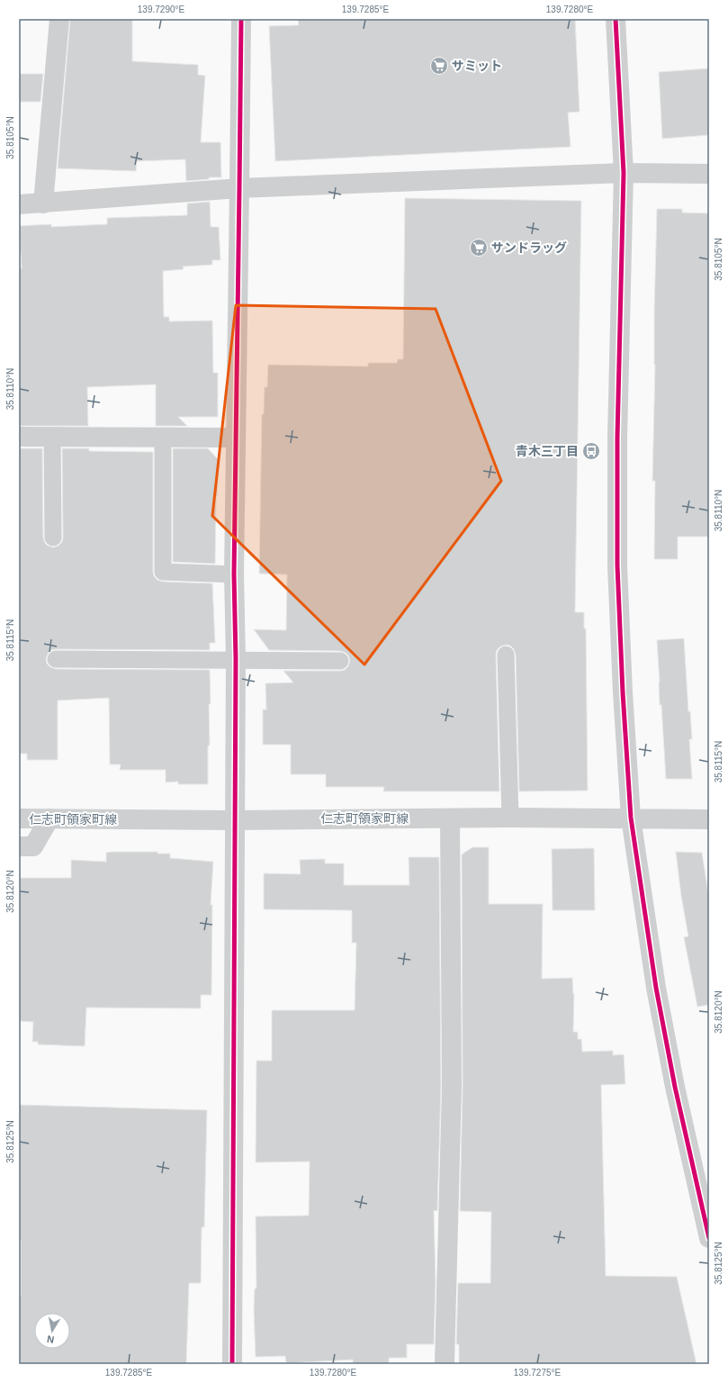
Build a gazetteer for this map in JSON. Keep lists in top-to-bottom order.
{
  "streets": {
    "street": ["仁志町領家町線"]
  },
  "places": {
    "supermarket": ["サミット", "サンドラッグ"],
    "bus stop": ["青木三丁目"]
  },
  "north": "bottom",
  "coordinates": [
    "139.7290°E",
    "139.7285°E",
    "139.7280°E",
    "35.8105°N",
    "35.8110°N",
    "35.8115°N",
    "35.8120°N",
    "35.8125°N",
    "139.7275°E"
  ]
}
